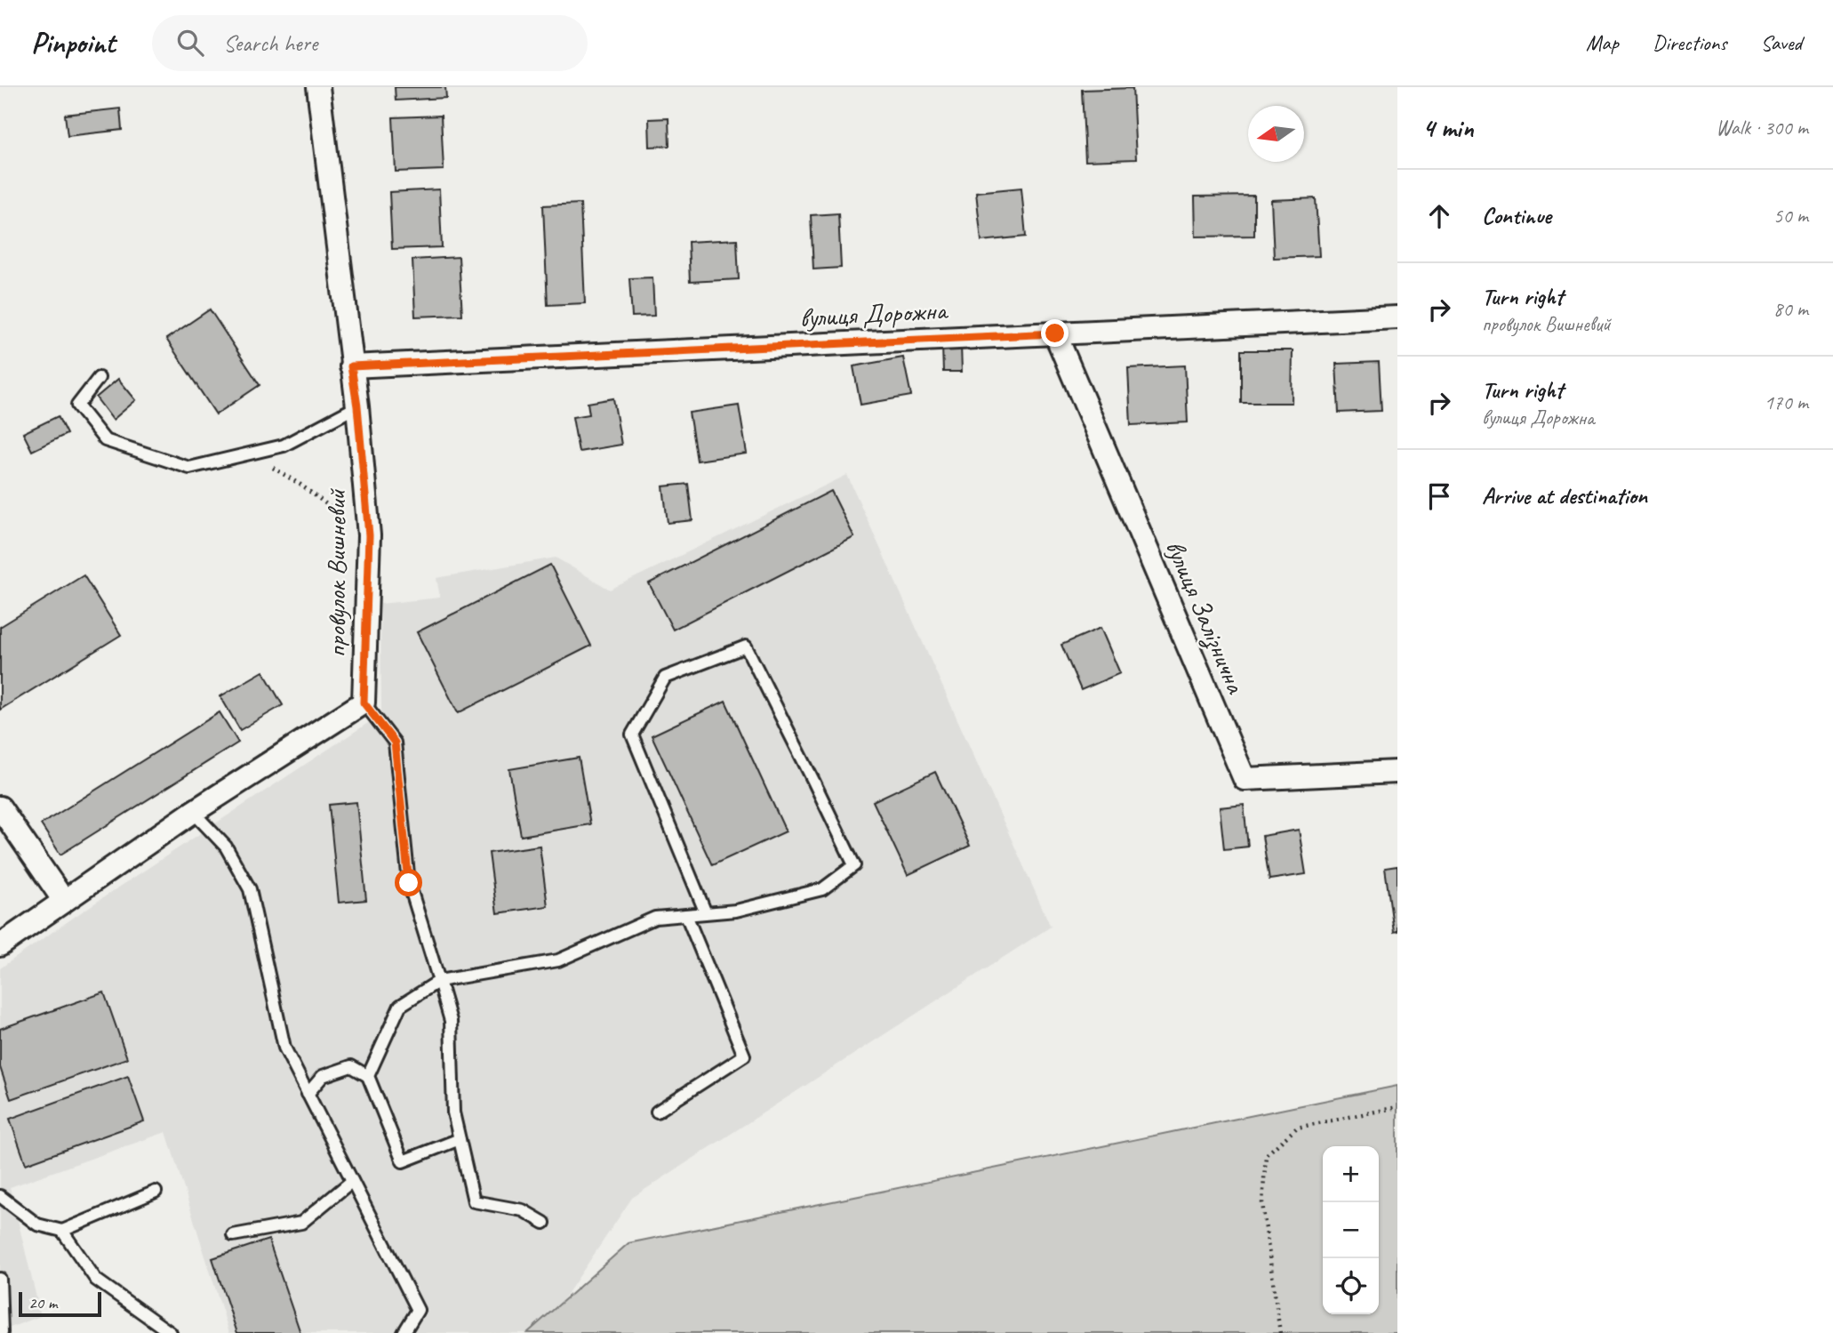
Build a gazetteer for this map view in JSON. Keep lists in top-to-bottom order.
{
  "streets": {
    "street": ["вулиця Дорожна", "провулок Вишневий", "вулиця Залізнична"]
  },
  "crossings": [
    ["вулиця Дорожна", "провулок Вишневий"],
    ["вулиця Дорожна", "вулиця Залізнична"]
  ],
  "scale_bar": "20 m",
  "north": "left",
  "page": {
    "header": "Pinpoint",
    "search": "Search here",
    "nav": ["Map", "Directions", "Saved"],
    "heading": ["4 min", "Walk · 300 m"],
    "list": [
      ["Continue", "50 m"],
      ["Turn right", "провулок Вишневий", "80 m"],
      ["Turn right", "вулиця Дорожна", "170 m"],
      "Arrive at destination"
    ],
    "map_buttons": ["+", "−"],
    "scale": "20 m"
  }
}
